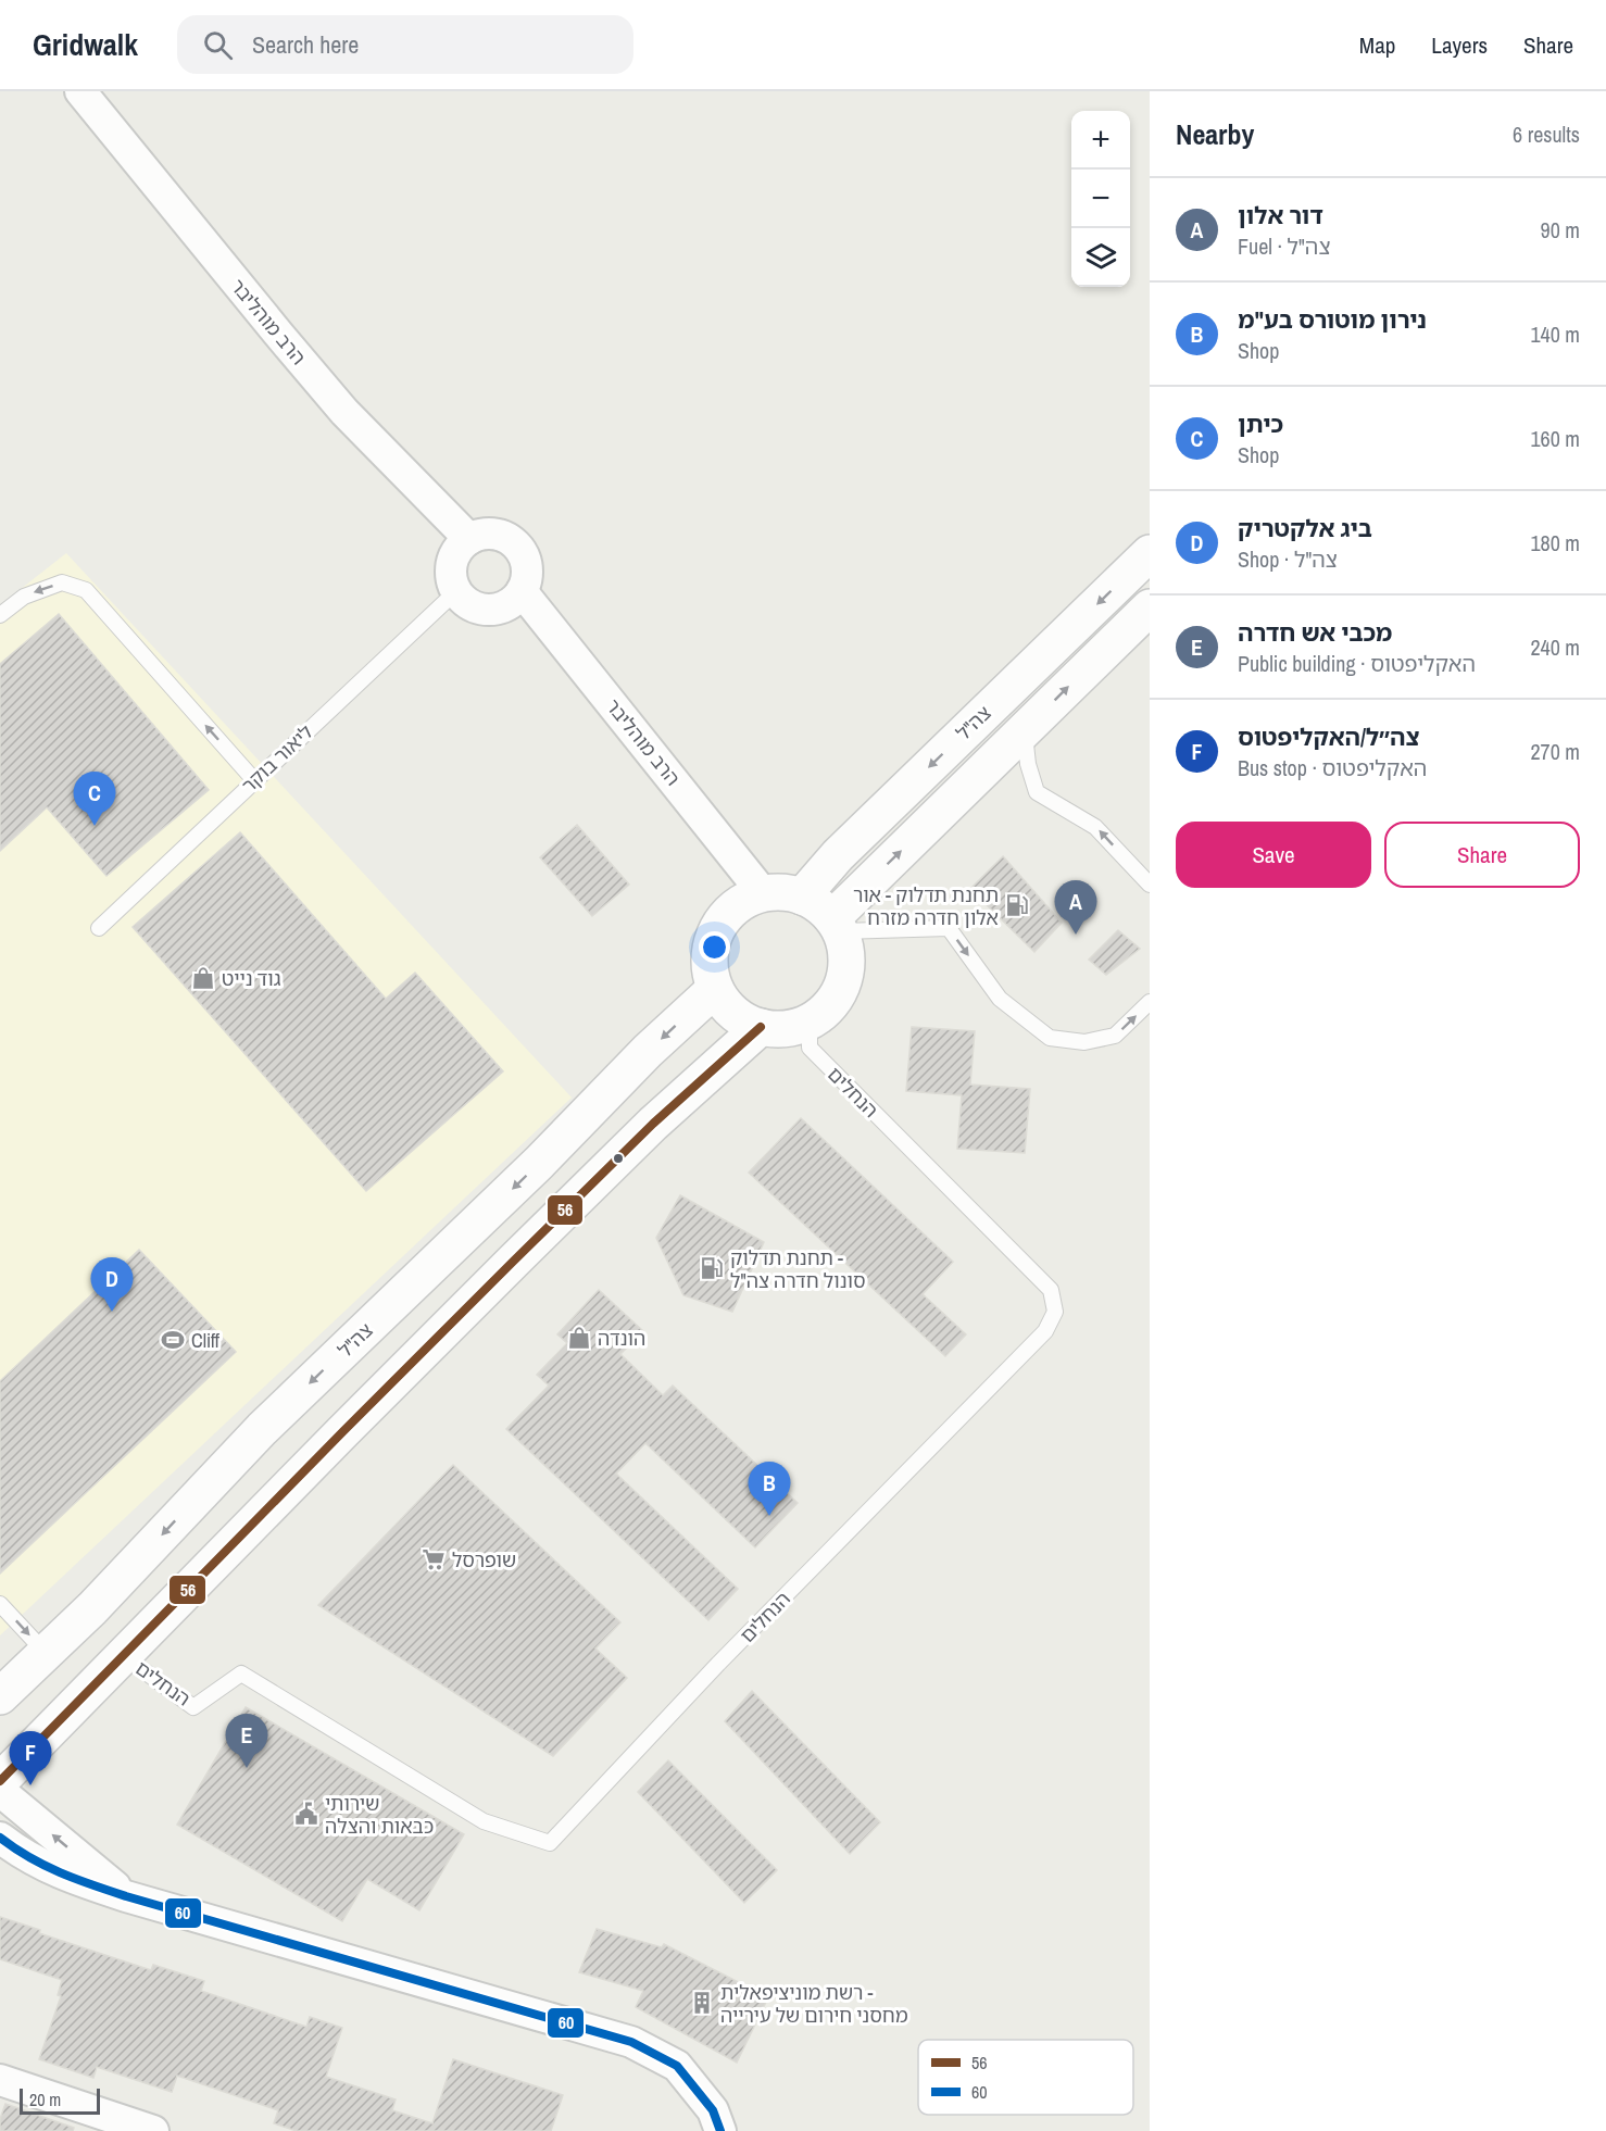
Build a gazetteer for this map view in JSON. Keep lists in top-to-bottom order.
{
  "streets": {
    "main road": ["צה\"ל"],
    "street": ["הרב מוהליבר"],
    "lane": ["ליאור בוקר", "הנחלים"]
  },
  "crossings": [
    ["הרב מוהליבר", "צה\"ל"],
    ["הרב מוהליבר", "ליאור בוקר"],
    ["הרב מוהליבר", "הנחלים"],
    ["צה\"ל", "הנחלים"]
  ],
  "places": {
    "fuel station": ["תחנת תדלוק - אור אלון חדרה מזרח", "תחנת תדלוק - סונול חדרה צה\"ל"],
    "shop": ["גוד נייט", "הונדה"],
    "sports": ["Cliff"],
    "supermarket": ["שופרסל"],
    "public building": ["שירותי כבאות והצלה"],
    "building": ["רשת מוניציפאלית - מחסני חירום של עירייה"]
  },
  "lines": ["transit line 56", "transit line 60"],
  "legend": ["56", "60"],
  "scale_bar": "20 m",
  "page": {
    "header": "Gridwalk",
    "search": "Search here",
    "nav": ["Map", "Layers", "Share"],
    "heading": ["Nearby", "6 results"],
    "map_buttons": ["+", "−"],
    "list": [
      {
        "mark": "A",
        "name": "דור אלון",
        "note": "Fuel · צה\"ל",
        "value": "90 m"
      },
      {
        "mark": "B",
        "name": "נירון מוטורס בע\"מ",
        "note": "Shop",
        "value": "140 m"
      },
      {
        "mark": "C",
        "name": "כיתן",
        "note": "Shop",
        "value": "160 m"
      },
      {
        "mark": "D",
        "name": "ביג אלקטריק",
        "note": "Shop · צה\"ל",
        "value": "180 m"
      },
      {
        "mark": "E",
        "name": "מכבי אש חדרה",
        "note": "Public building · האקליפטוס",
        "value": "240 m"
      },
      {
        "mark": "F",
        "name": "צה״ל/האקליפטוס",
        "note": "Bus stop · האקליפטוס",
        "value": "270 m"
      }
    ],
    "pins": [
      "C",
      "A",
      "D",
      "B",
      "E",
      "F"
    ],
    "buttons": ["Save", "Share"],
    "scale": "20 m"
  }
}
